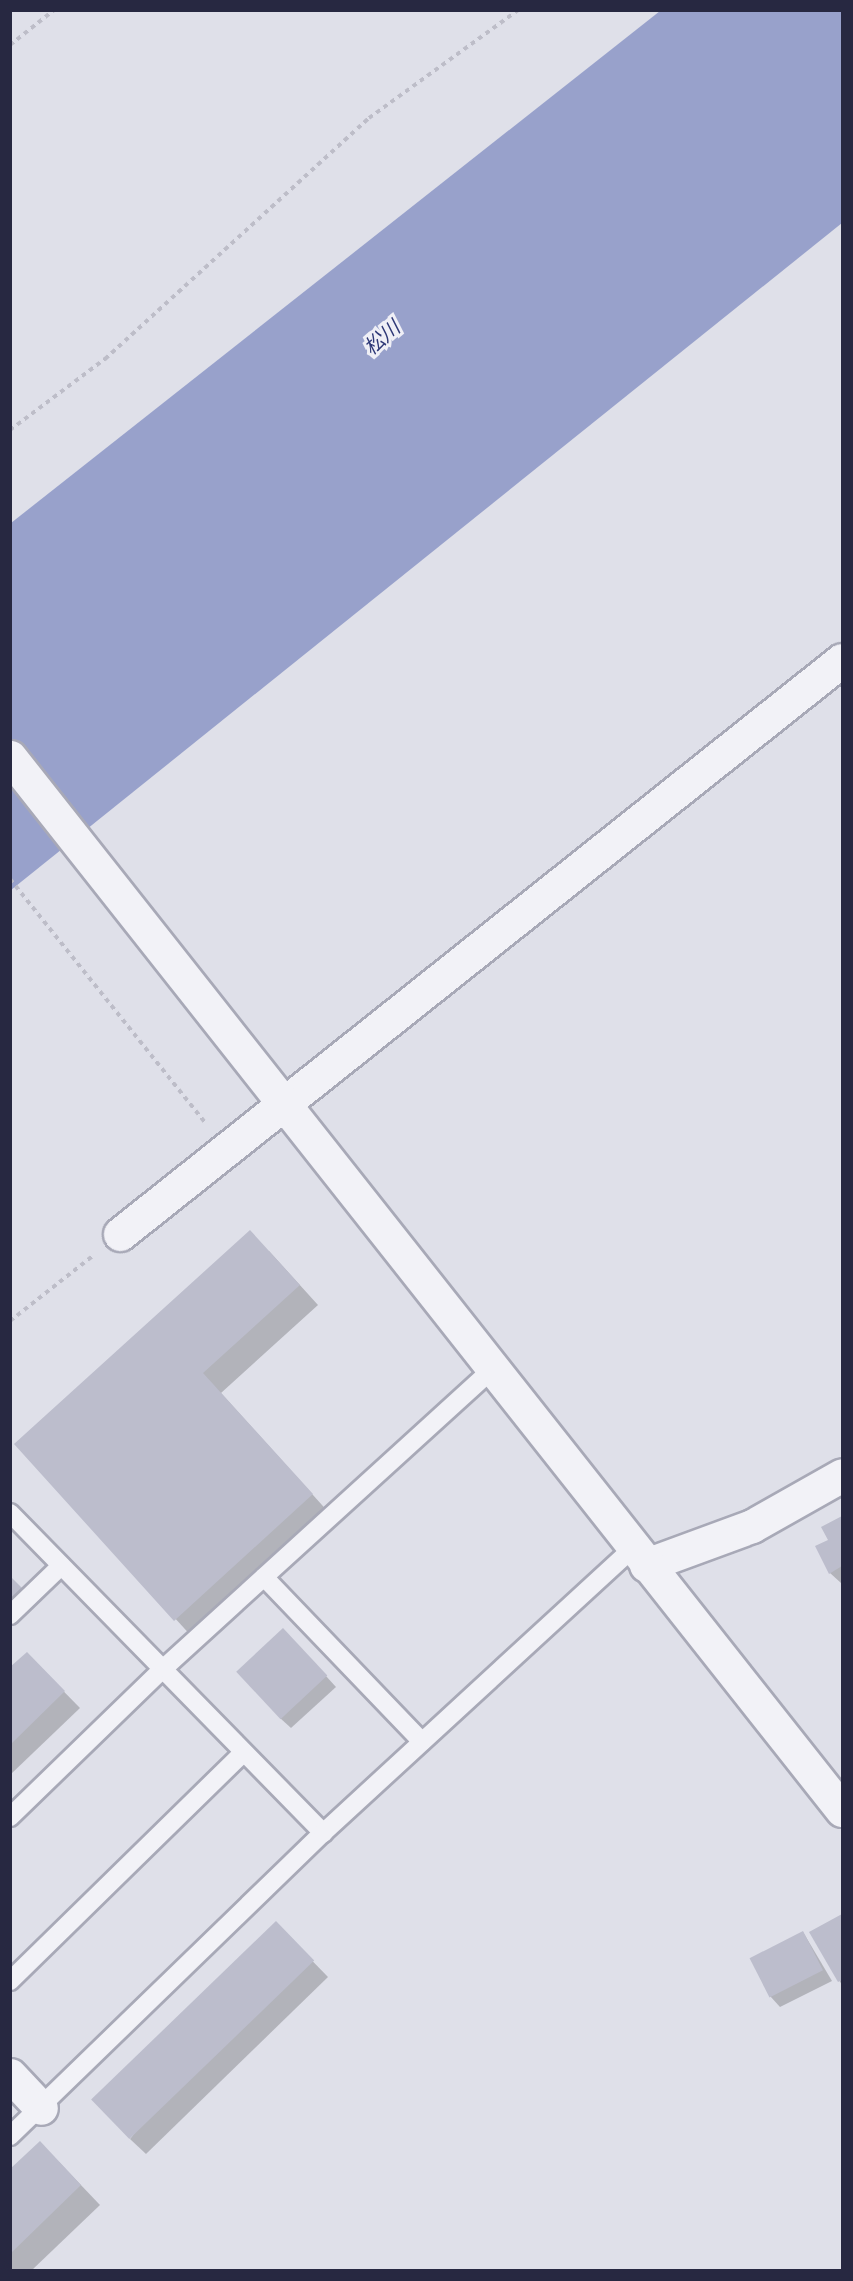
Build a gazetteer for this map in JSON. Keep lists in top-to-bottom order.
{
  "water": ["松川"]
}
